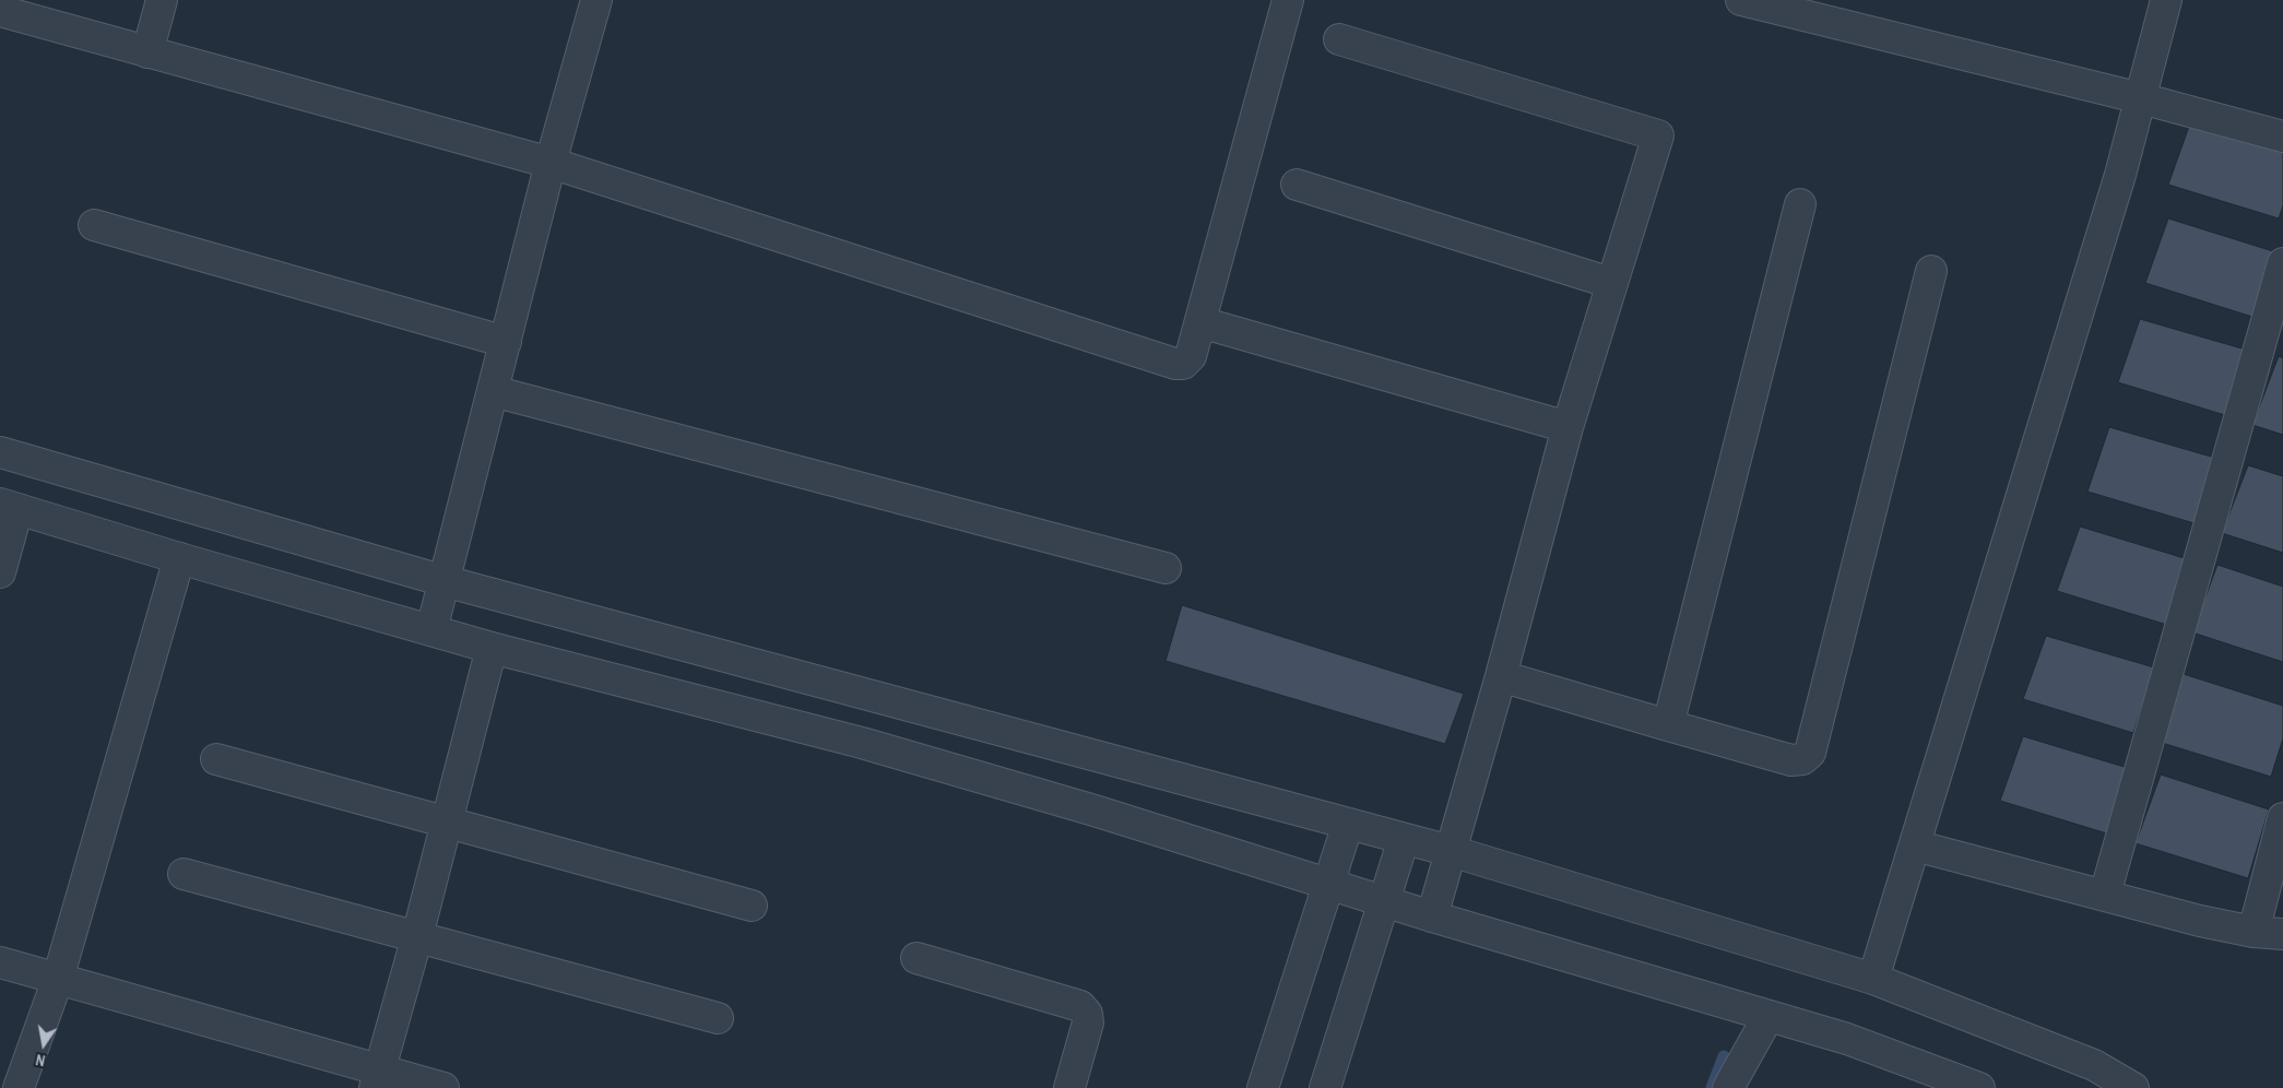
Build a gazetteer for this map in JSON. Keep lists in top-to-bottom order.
{
  "north": "bottom"
}
